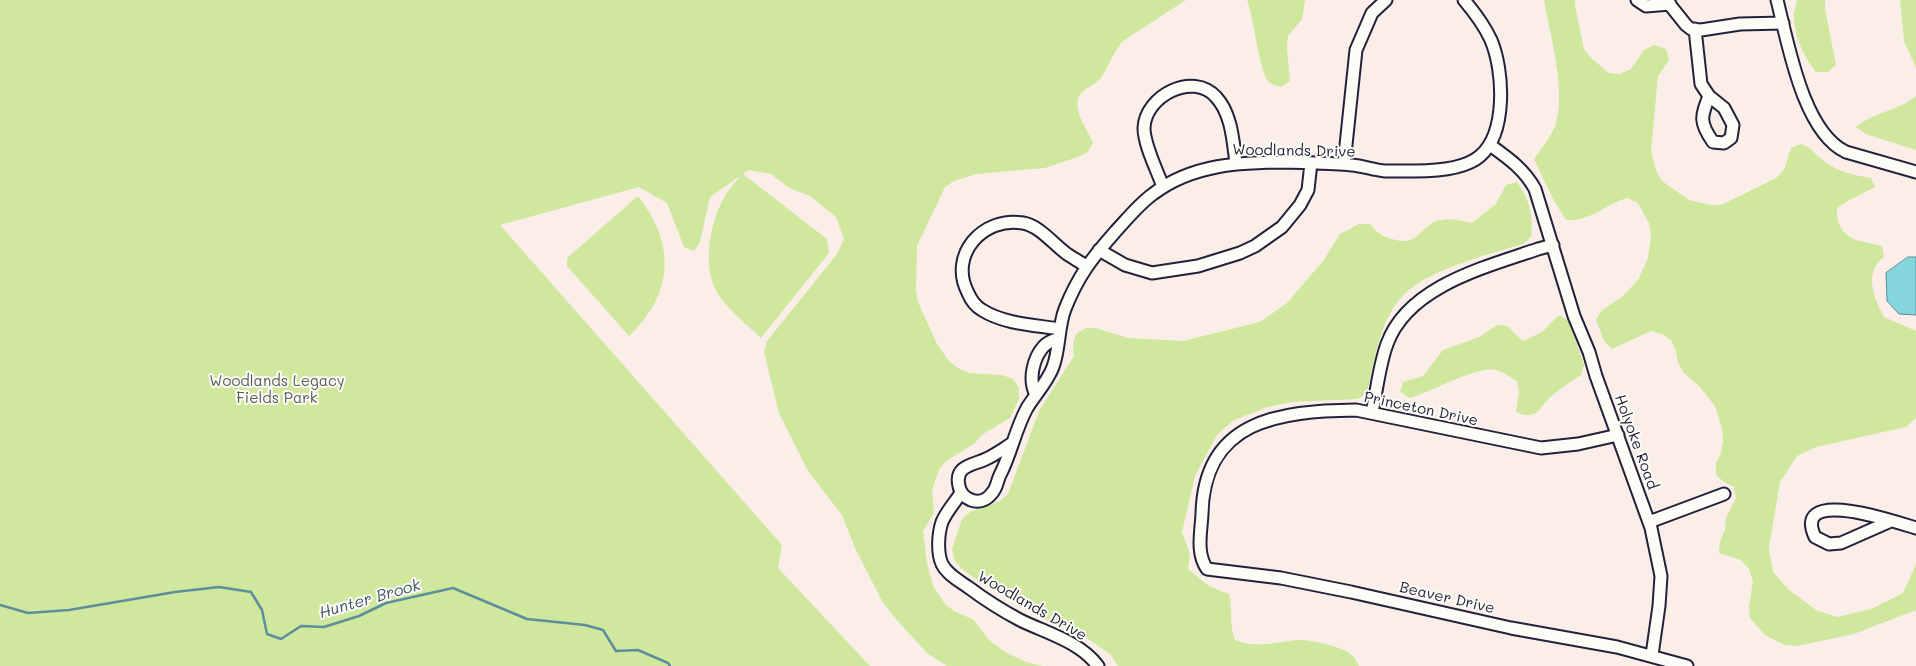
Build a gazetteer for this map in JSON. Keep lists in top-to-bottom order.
{
  "streets": {
    "street": [
      "Woodlands Drive",
      "Princeton Drive",
      "Holyoke Road",
      "Beaver Drive"
    ]
  },
  "crossings": [
    ["Woodlands Drive", "Holyoke Road"],
    ["Princeton Drive", "Holyoke Road"],
    ["Princeton Drive", "Beaver Drive"],
    ["Holyoke Road", "Beaver Drive"]
  ],
  "water": ["Hunter Brook"],
  "parks": ["Woodlands Legacy Fields Park"]
}
